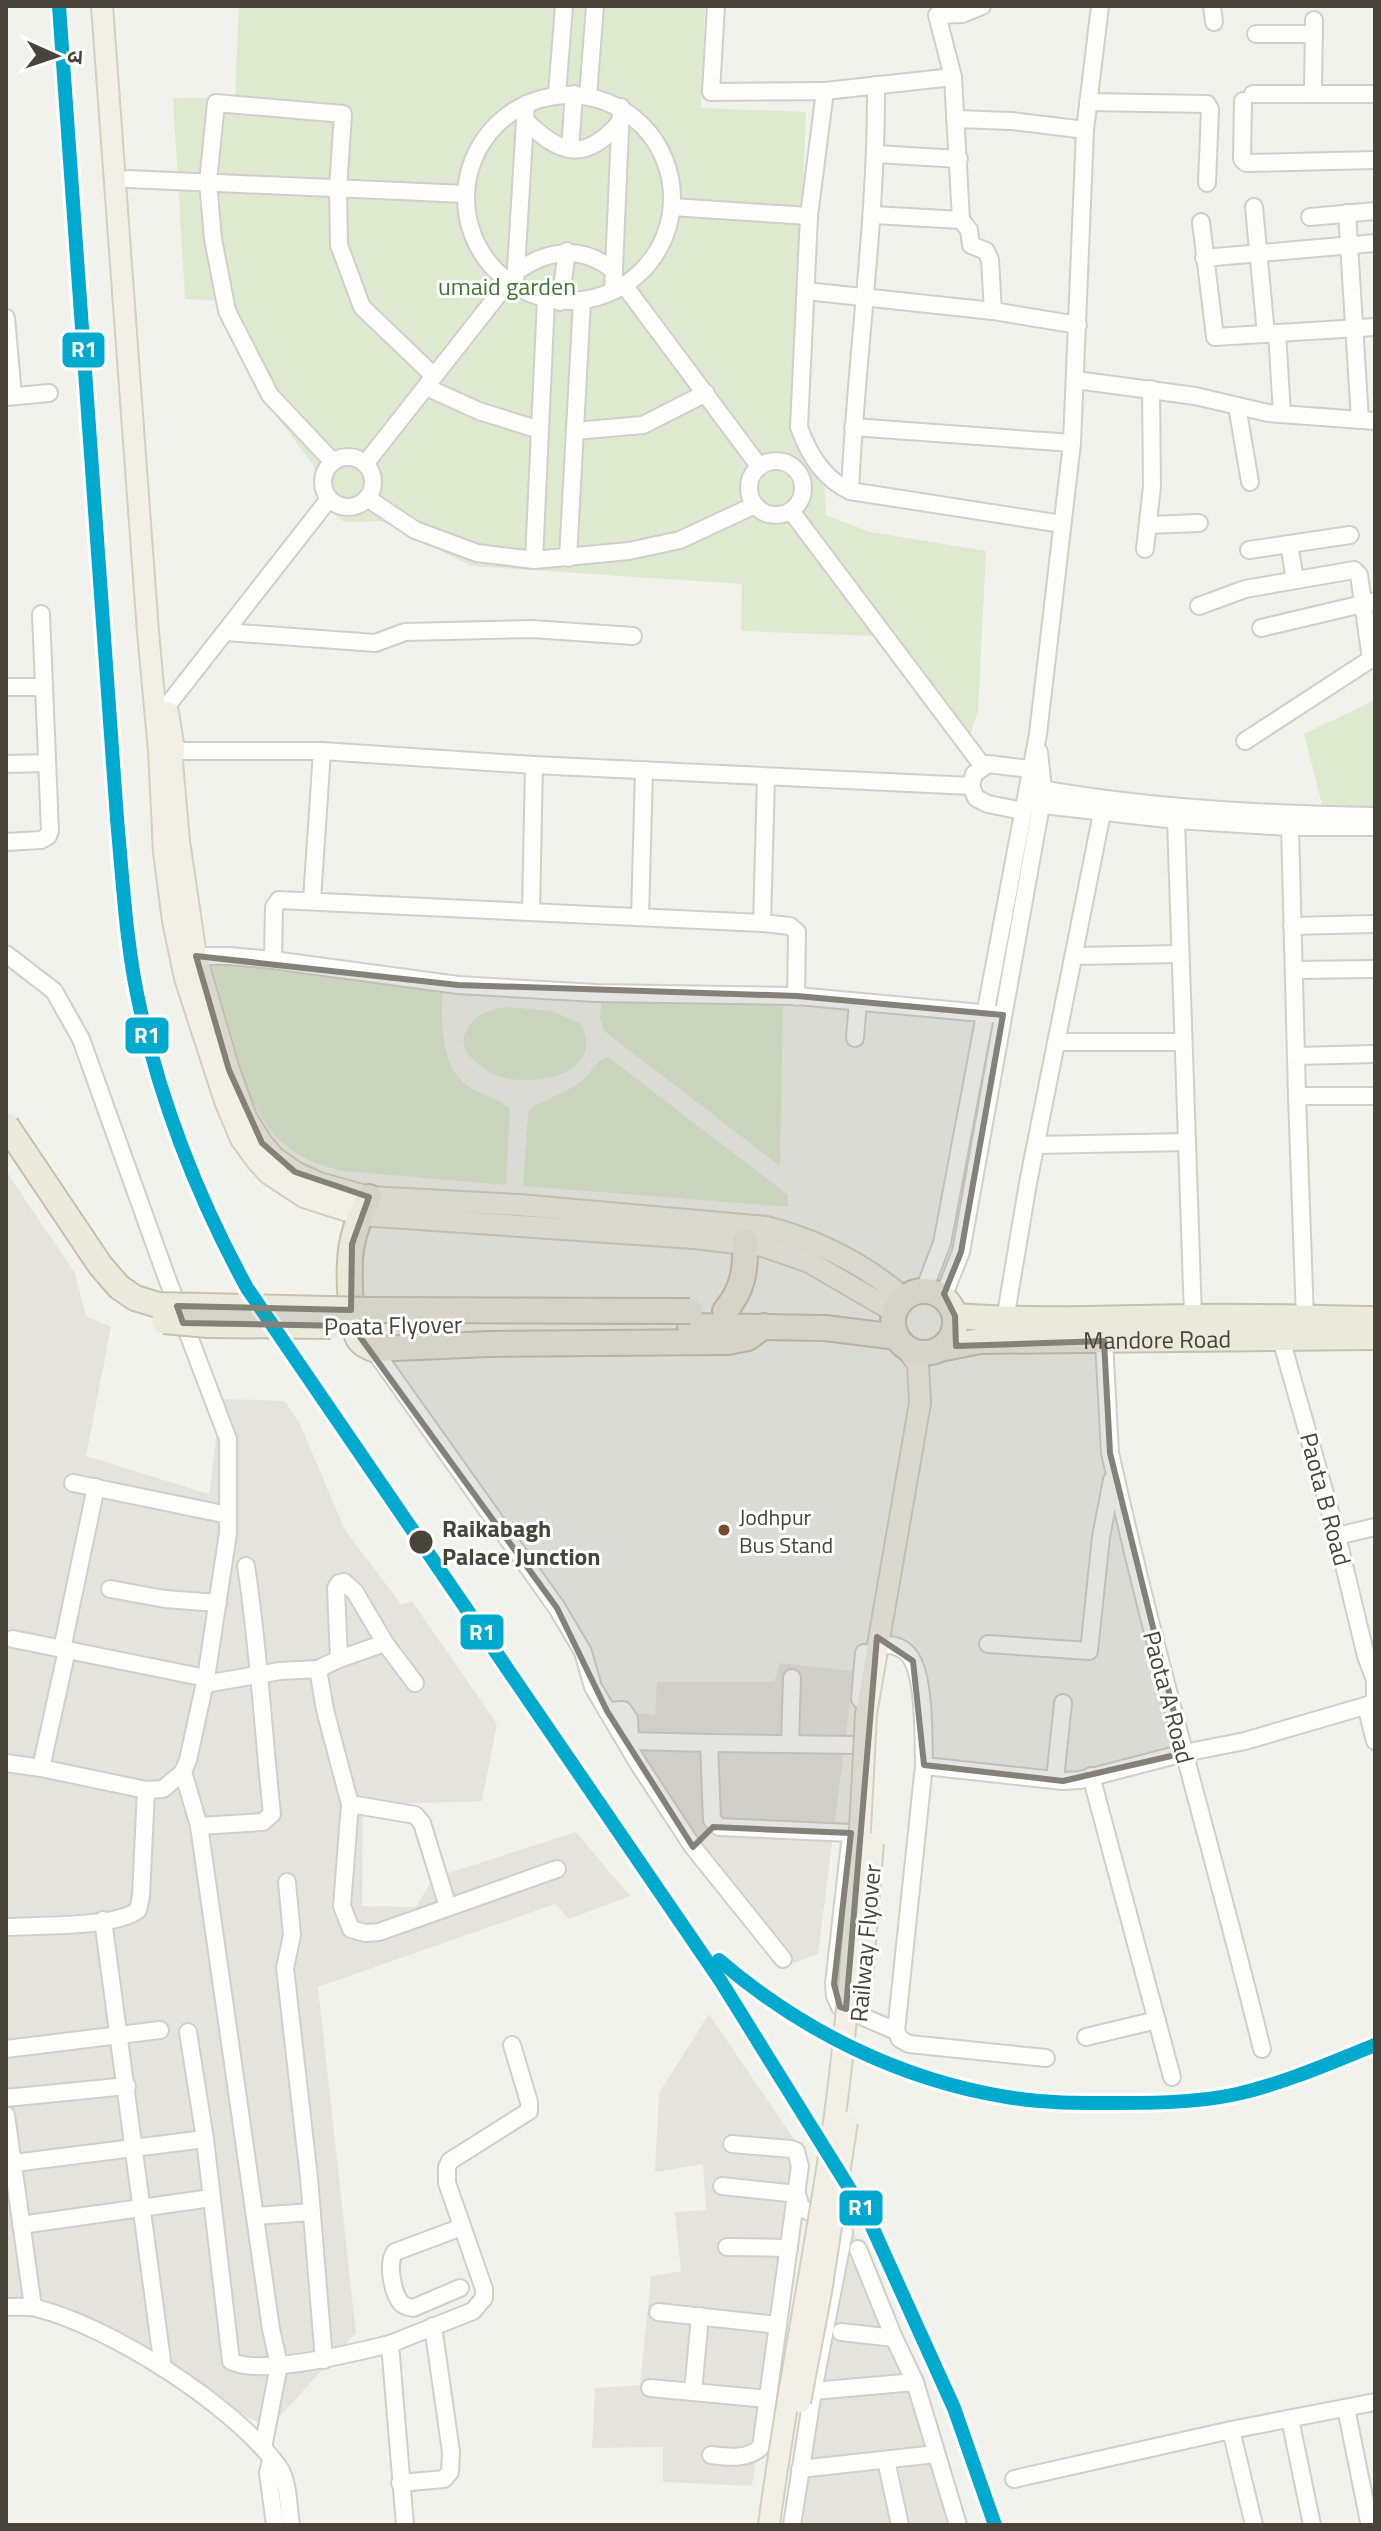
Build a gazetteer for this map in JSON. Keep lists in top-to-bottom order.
{
  "streets": {
    "highway": ["Poata Flyover", "Mandore Road"],
    "main road": ["Railway Flyover"],
    "street": ["Paota B Road", "Paota A Road"]
  },
  "crossings": [
    ["Poata Flyover", "Mandore Road"],
    ["Mandore Road", "Paota B Road"],
    ["Mandore Road", "Paota A Road"]
  ],
  "parks": ["umaid garden"],
  "places": ["Jodhpur Bus Stand", "Raikabagh Palace Junction"],
  "lines": ["transit line R1"],
  "north": "right"
}
